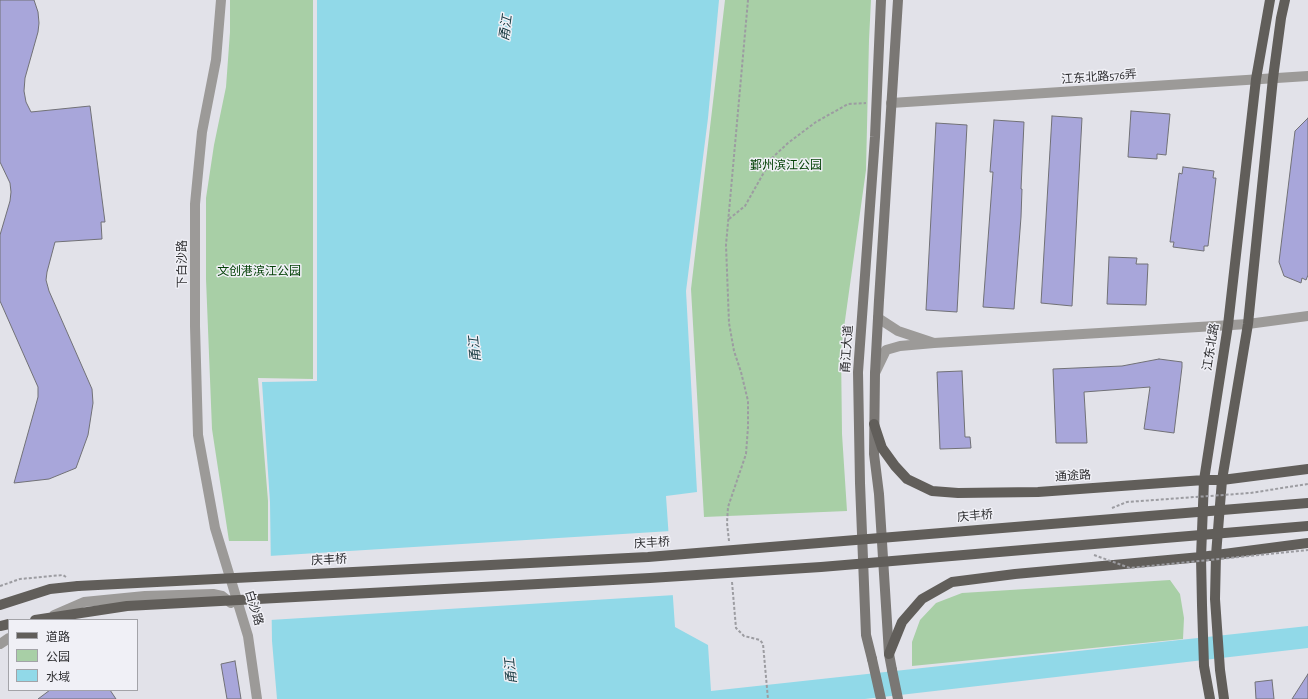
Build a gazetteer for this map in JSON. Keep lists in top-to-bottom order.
{
  "streets": {
    "main road": [
      "江东北路",
      "甬江大道",
      "通途路",
      "庆丰桥"
    ],
    "street": ["江东北路576弄", "下白沙路", "白沙路"]
  },
  "crossings": [
    ["江东北路576弄", "江东北路"],
    ["下白沙路", "白沙路"],
    ["江东北路", "通途路"]
  ],
  "water": ["甬江"],
  "parks": ["鄞州滨江公园", "文创港滨江公园"],
  "legend": ["道路", "公园", "水域"]
}
